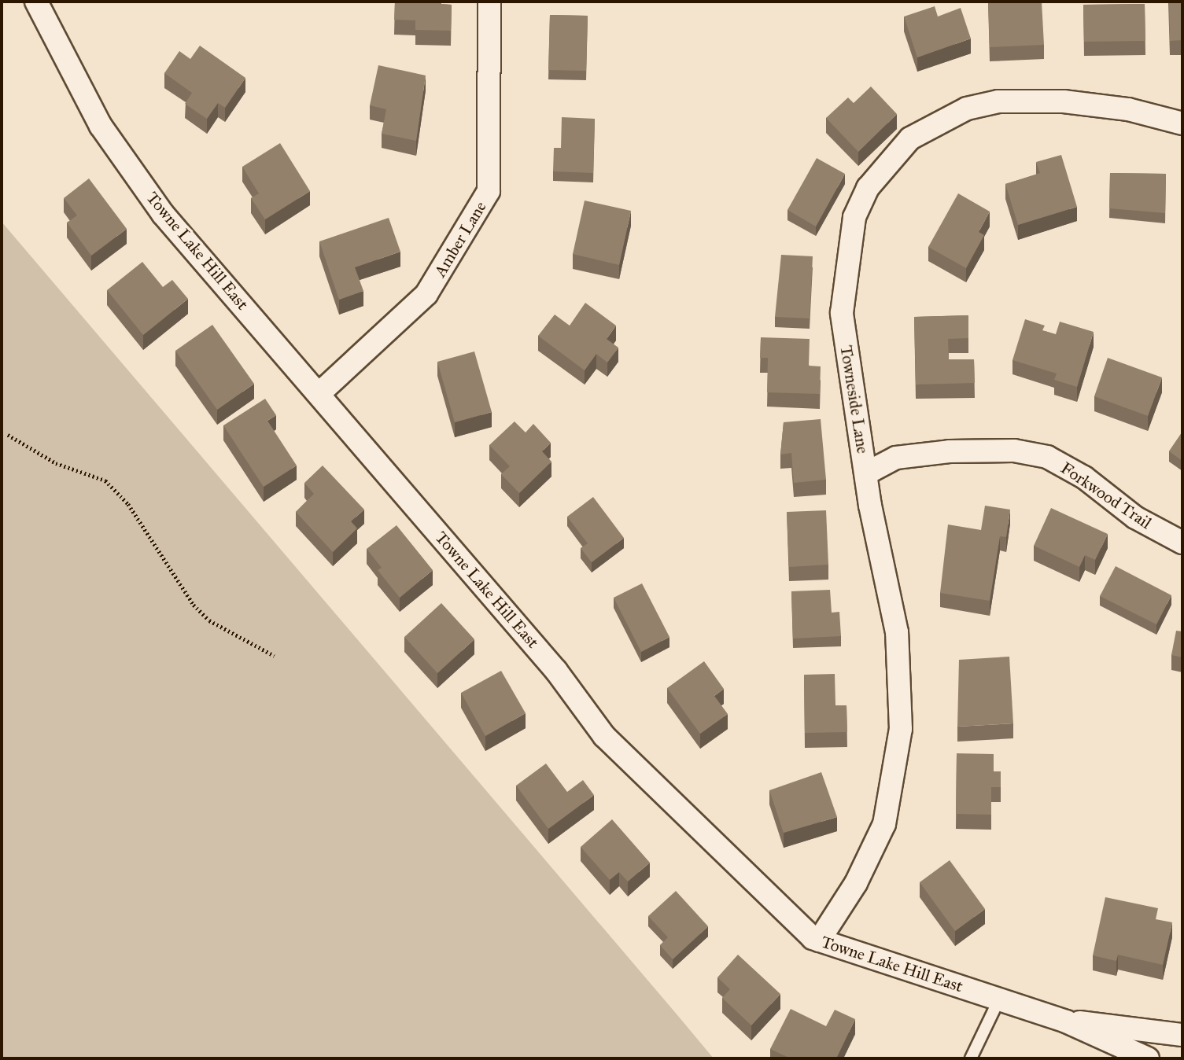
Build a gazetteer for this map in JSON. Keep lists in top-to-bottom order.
{
  "streets": {
    "street": [
      "Amber Lane",
      "Towne Lake Hill East",
      "Towneside Lane",
      "Forkwood Trail"
    ]
  },
  "crossings": [
    ["Amber Lane", "Towne Lake Hill East"],
    ["Towne Lake Hill East", "Towneside Lane"],
    ["Towneside Lane", "Forkwood Trail"]
  ]
}
